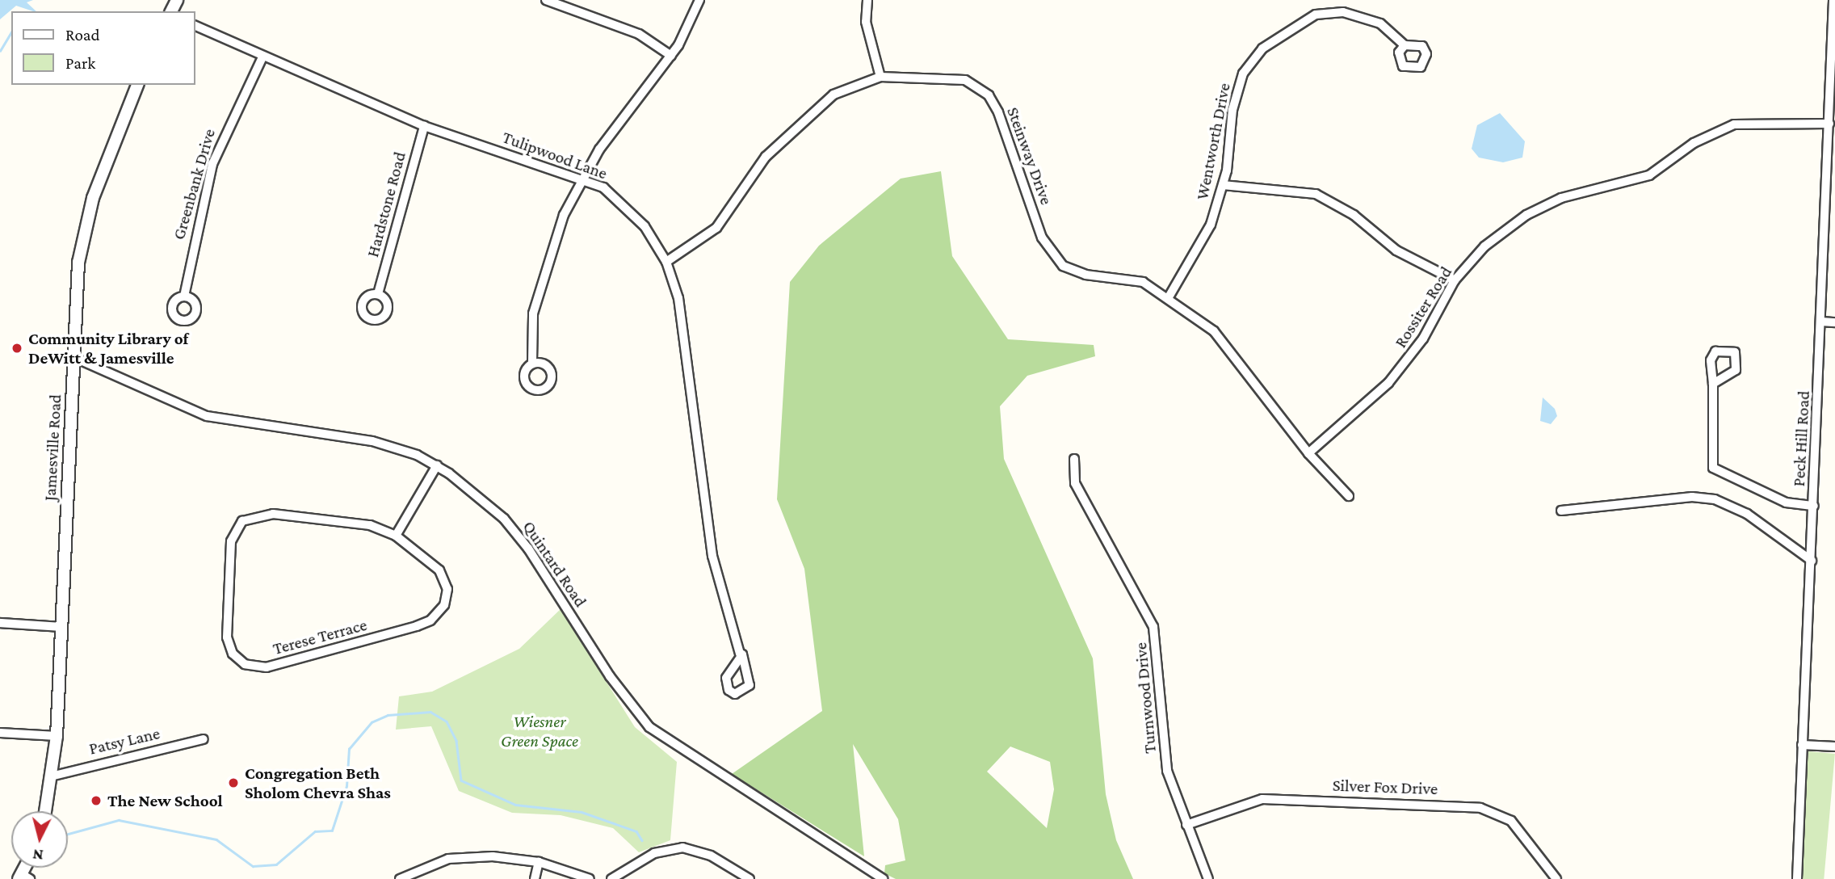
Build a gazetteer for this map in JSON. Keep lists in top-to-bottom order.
{
  "streets": {
    "street": [
      "Wentworth Drive",
      "Tulipwood Lane",
      "Steinway Drive",
      "Greenbank Drive",
      "Hardstone Road",
      "Rossiter Road",
      "Peck Hill Road",
      "Jamesville Road",
      "Quintard Road",
      "Terese Terrace",
      "Turnwood Drive",
      "Patsy Lane",
      "Silver Fox Drive"
    ]
  },
  "crossings": [
    ["Wentworth Drive", "Steinway Drive"],
    ["Tulipwood Lane", "Steinway Drive"],
    ["Tulipwood Lane", "Greenbank Drive"],
    ["Tulipwood Lane", "Hardstone Road"],
    ["Steinway Drive", "Rossiter Road"],
    ["Rossiter Road", "Peck Hill Road"],
    ["Jamesville Road", "Quintard Road"],
    ["Jamesville Road", "Patsy Lane"],
    ["Turnwood Drive", "Silver Fox Drive"]
  ],
  "parks": ["Wiesner Green Space"],
  "places": ["Community Library of DeWitt & Jamesville", "Congregation Beth Sholom Chevra Shas", "The New School"],
  "legend": ["Road", "Park"],
  "north": "bottom"
}
